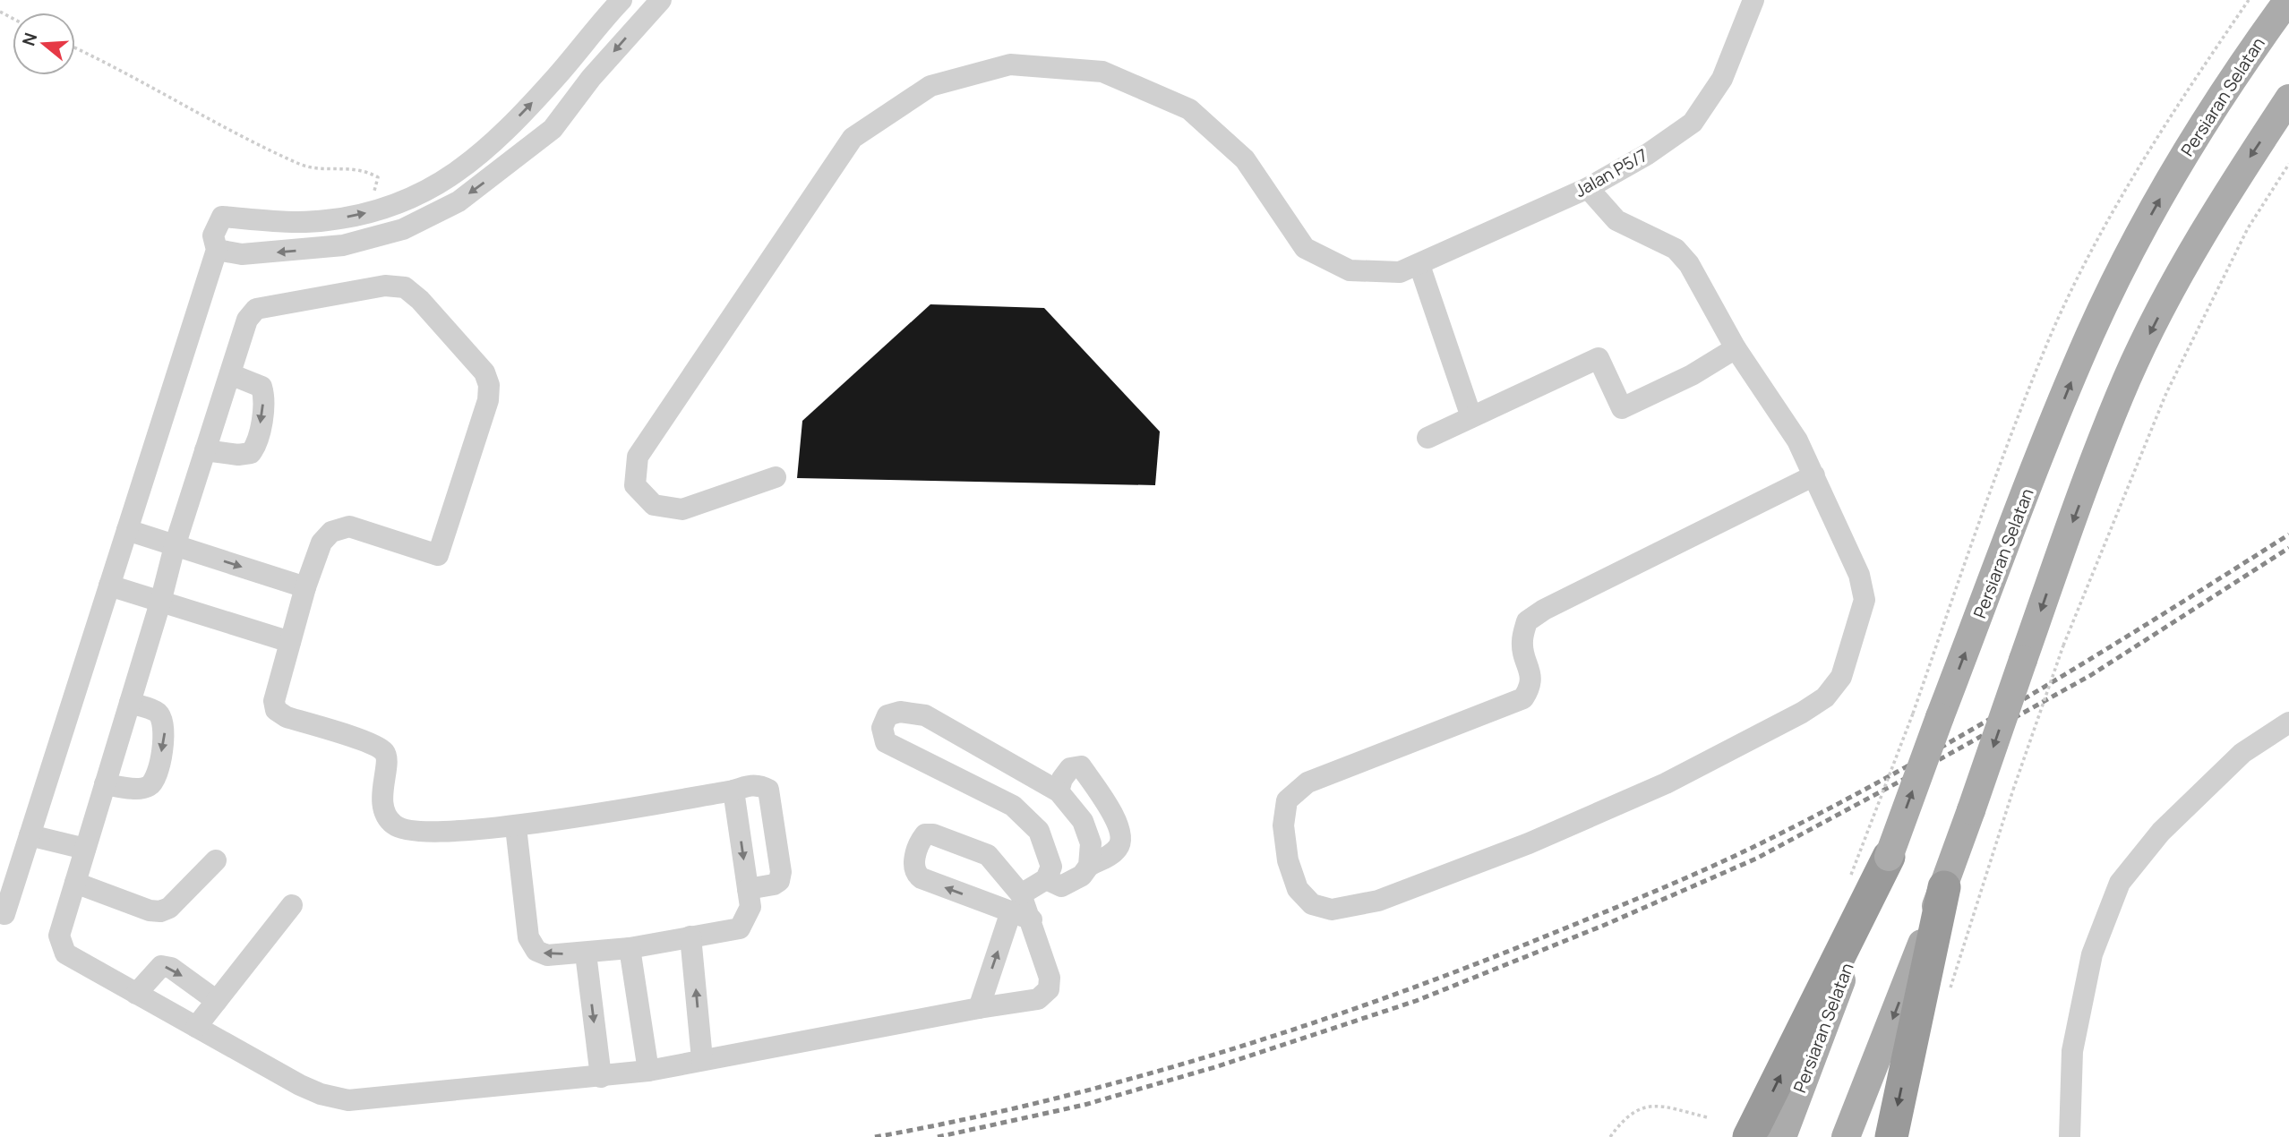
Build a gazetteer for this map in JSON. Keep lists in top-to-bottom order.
{
  "streets": {
    "main road": ["Persiaran Selatan"],
    "street": ["Jalan P5/7"]
  },
  "north": "left"
}
